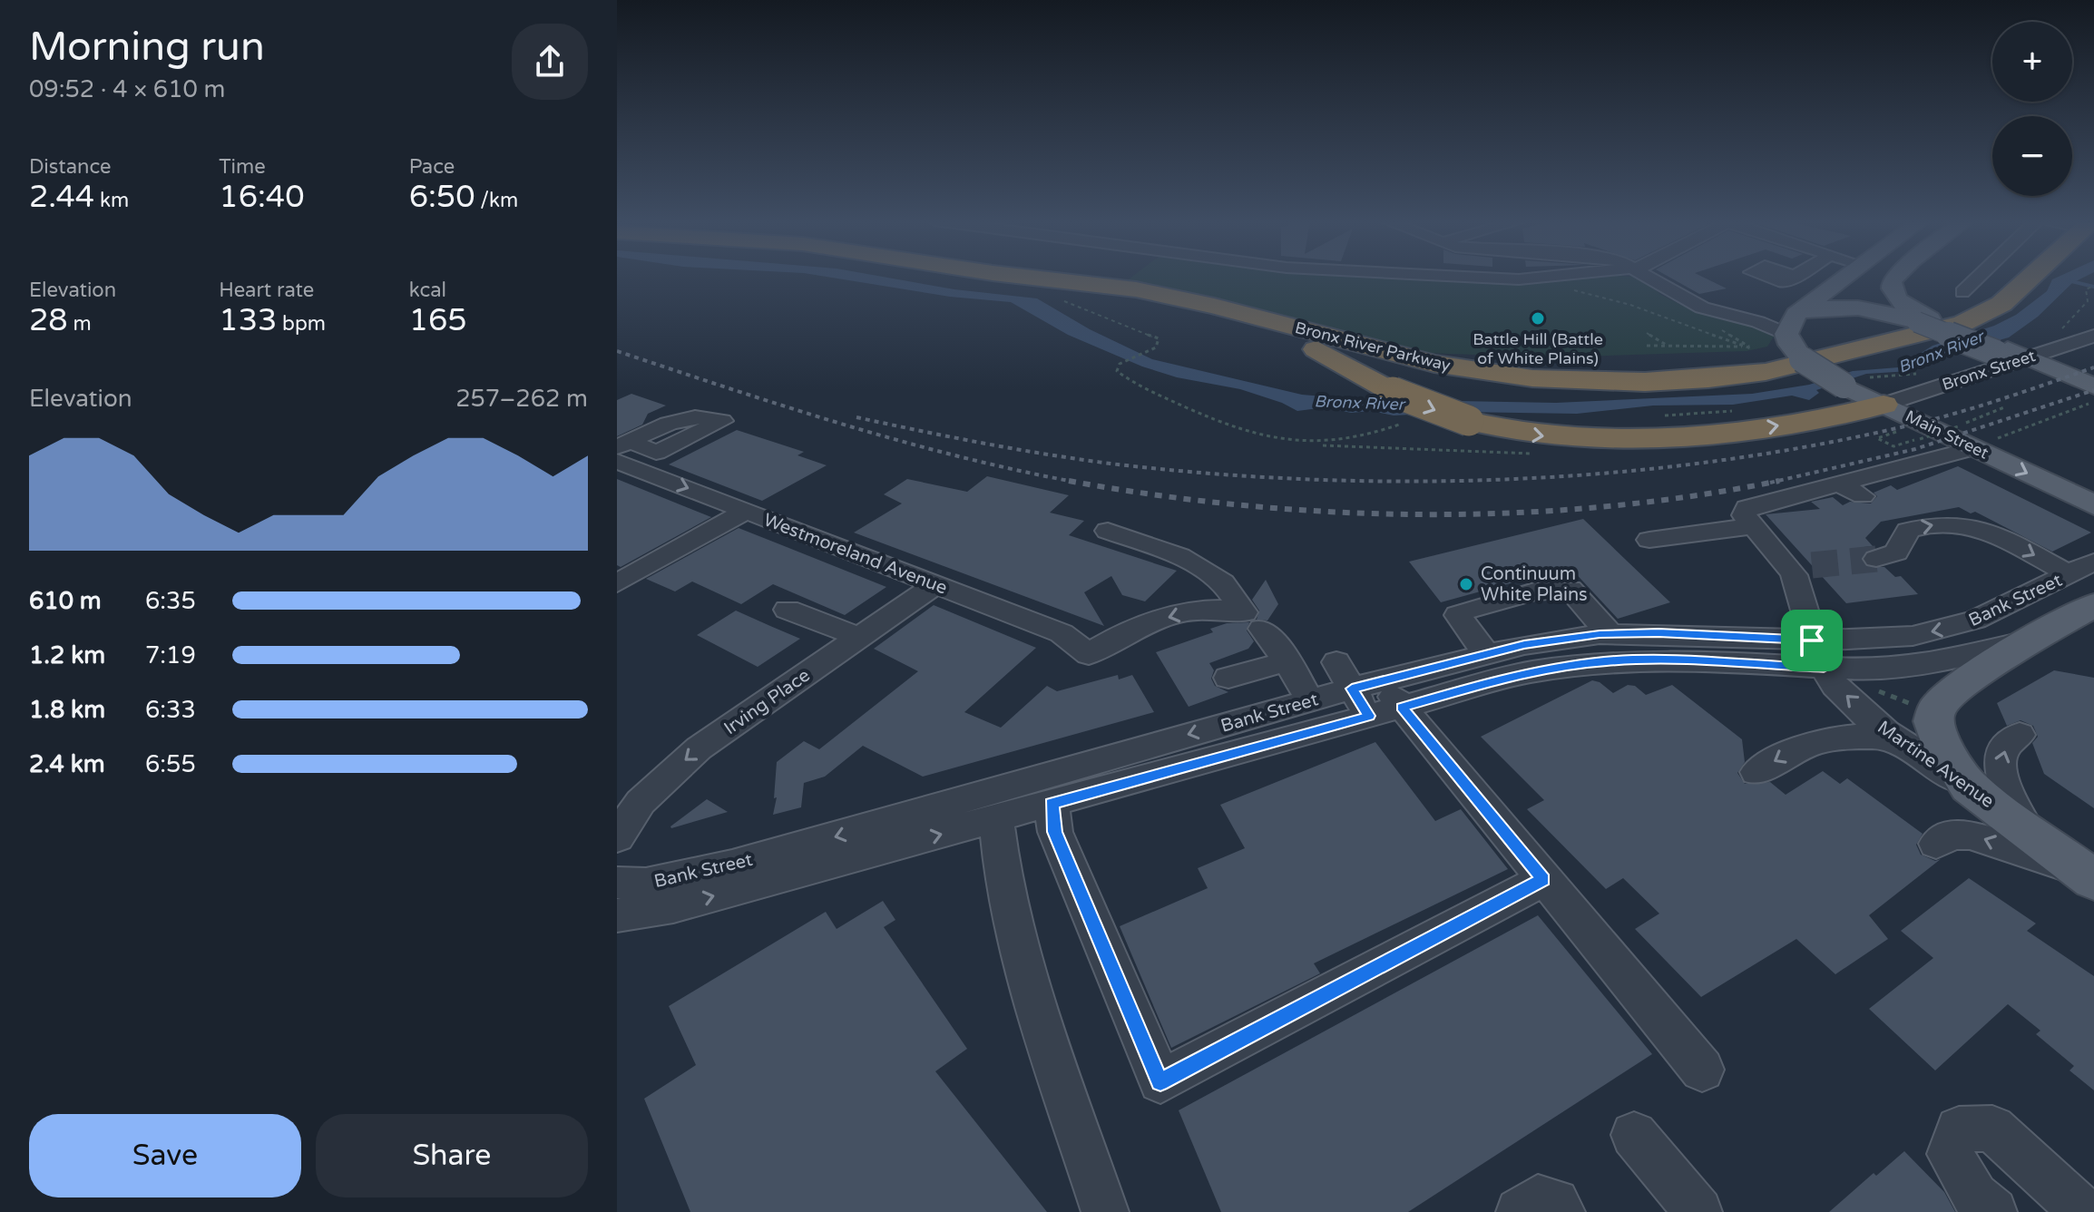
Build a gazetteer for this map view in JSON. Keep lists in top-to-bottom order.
{
  "streets": {
    "highway": ["Bronx River Parkway"],
    "main road": ["Main Street", "Bank Street", "Martine Avenue"],
    "street": ["Bronx Street", "Westmoreland Avenue", "Irving Place"]
  },
  "crossings": [
    ["Bronx Street", "Main Street"],
    ["Westmoreland Avenue", "Irving Place"],
    ["Bank Street", "Martine Avenue"]
  ],
  "water": ["Bronx River"],
  "places": ["Battle Hill (Battle of White Plains)", "Continuum White Plains"],
  "page": {
    "heading": ["Morning run", "09:52 · 4 × 610 m"],
    "map_buttons": ["+", "−"],
    "stats": [
      ["Distance", "2.44 km"],
      ["Time", "16:40"],
      ["Pace", "6:50 /km"],
      ["Elevation", "28 m"],
      ["Heart rate", "133 bpm"],
      ["kcal", "165"]
    ],
    "chart": ["Elevation", "257–262 m"],
    "list": [
      {
        "name": "610 m",
        "note": "6:35"
      },
      {
        "name": "1.2 km",
        "note": "7:19"
      },
      {
        "name": "1.8 km",
        "note": "6:33"
      },
      {
        "name": "2.4 km",
        "note": "6:55"
      }
    ],
    "buttons": ["Save", "Share"]
  }
}
